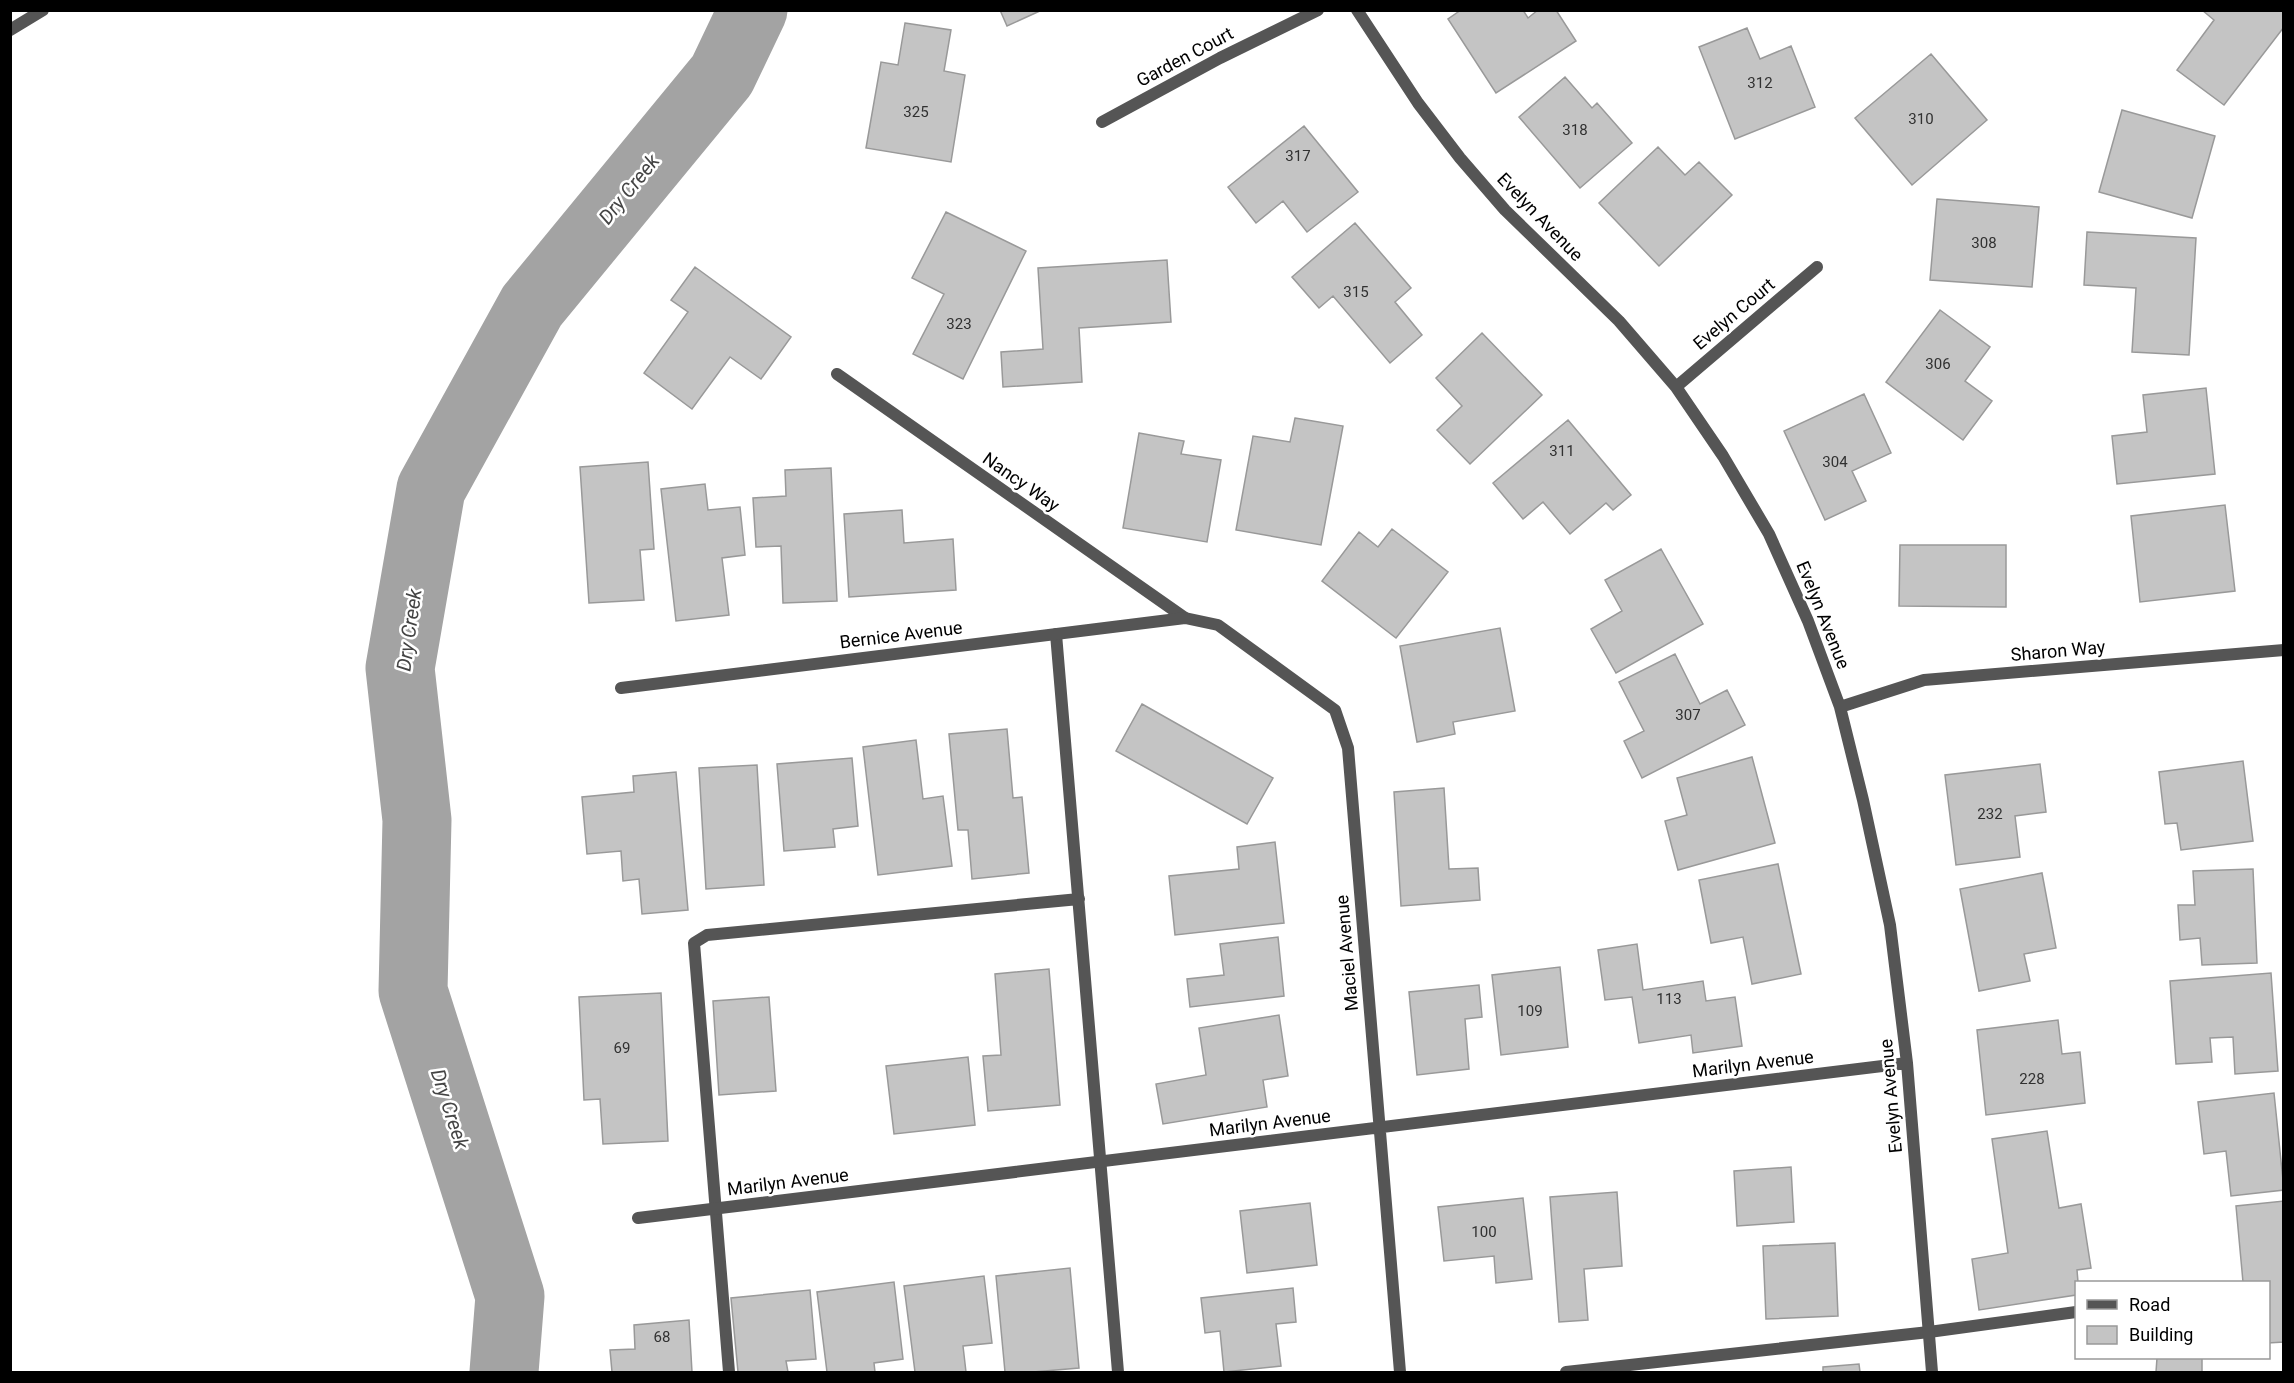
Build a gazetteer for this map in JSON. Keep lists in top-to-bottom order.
{
  "streets": {
    "street": [
      "Garden Court",
      "Evelyn Avenue",
      "Evelyn Court",
      "Nancy Way",
      "Bernice Avenue",
      "Sharon Way",
      "Maciel Avenue",
      "Marilyn Avenue"
    ]
  },
  "crossings": [
    ["Evelyn Avenue", "Evelyn Court"],
    ["Evelyn Avenue", "Sharon Way"],
    ["Evelyn Avenue", "Marilyn Avenue"],
    ["Nancy Way", "Bernice Avenue"],
    ["Nancy Way", "Maciel Avenue"],
    ["Bernice Avenue", "Maciel Avenue"],
    ["Maciel Avenue", "Marilyn Avenue"]
  ],
  "water": ["Dry Creek"],
  "house_numbers": [
    "312",
    "325",
    "310",
    "318",
    "317",
    "308",
    "315",
    "323",
    "306",
    "311",
    "304",
    "307",
    "232",
    "113",
    "109",
    "69",
    "228",
    "100",
    "68"
  ],
  "legend": ["Road", "Building"]
}
